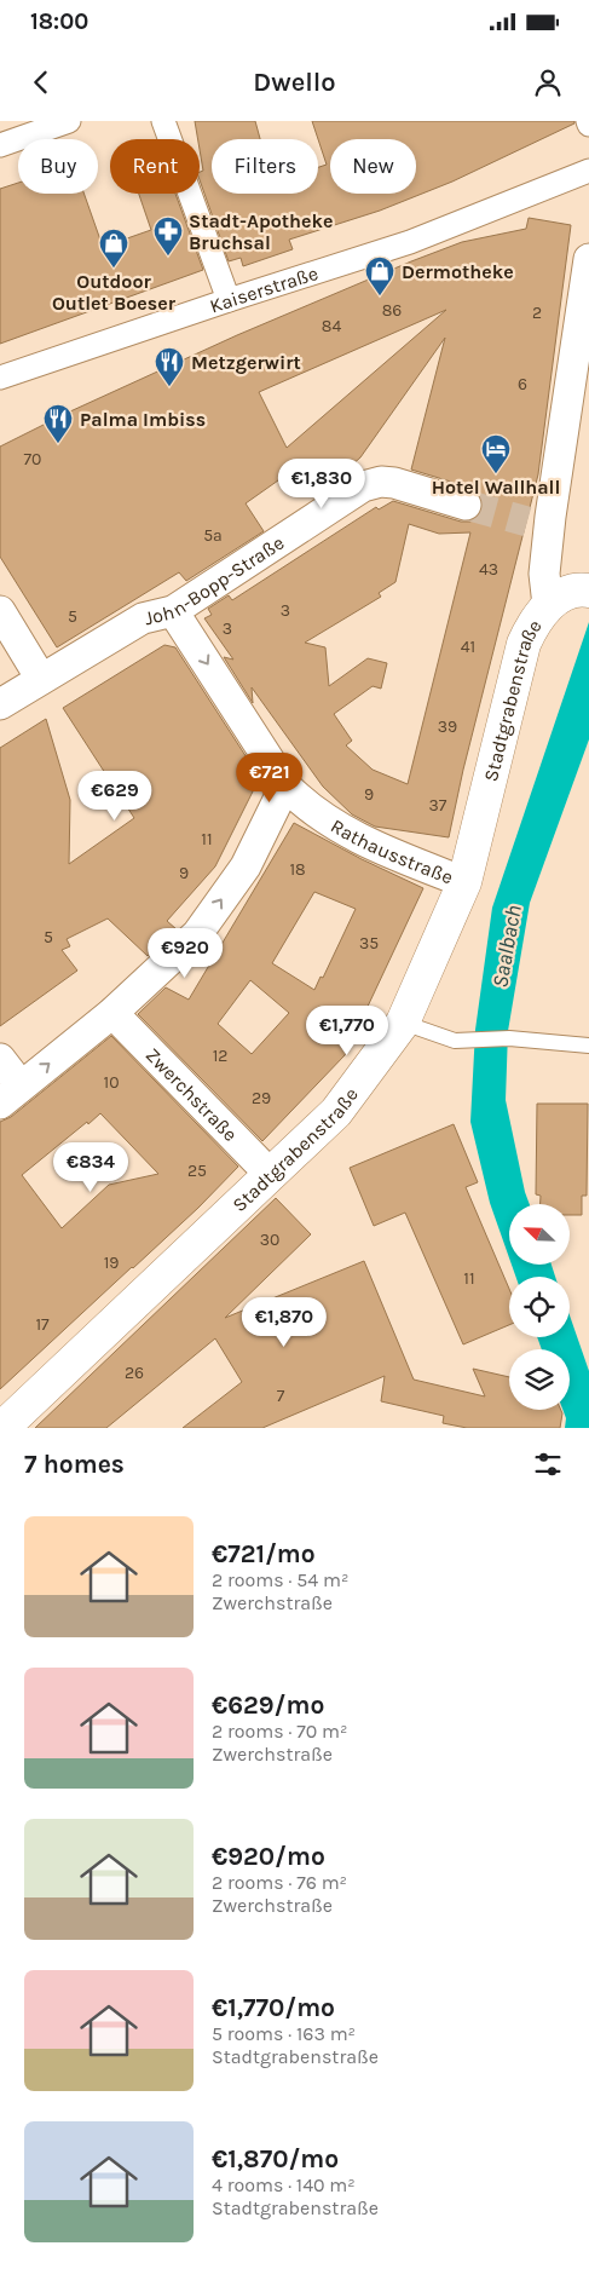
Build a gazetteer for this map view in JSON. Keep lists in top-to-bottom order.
{
  "streets": {
    "street": [
      "Kaiserstraße",
      "John-Bopp-Straße",
      "Stadtgrabenstraße",
      "Rathausstraße",
      "Zwerchstraße"
    ]
  },
  "crossings": [
    ["John-Bopp-Straße", "Rathausstraße"],
    ["Stadtgrabenstraße", "Rathausstraße"],
    ["Stadtgrabenstraße", "Zwerchstraße"]
  ],
  "one_way": ["Rathausstraße"],
  "water": ["Saalbach"],
  "places": {
    "pharmacy": ["Stadt-Apotheke Bruchsal"],
    "shop": ["Outdoor Outlet Boeser", "Dermotheke"],
    "restaurant": ["Metzgerwirt", "Palma Imbiss"],
    "hotel": ["Hotel Wallhall"]
  },
  "house_numbers": [
    "86",
    "2",
    "84",
    "6",
    "70",
    "5a",
    "43",
    "3",
    "5",
    "3",
    "41",
    "39",
    "9",
    "37",
    "11",
    "18",
    "9",
    "5",
    "35",
    "12",
    "10",
    "29",
    "25",
    "30",
    "19",
    "11",
    "17",
    "26",
    "7"
  ],
  "north": "top left",
  "page": {
    "status": "18:00",
    "header": "Dwello",
    "chip": [
      "Buy",
      "Rent",
      "Filters",
      "New"
    ],
    "price": [
      "€1,830",
      "€721",
      "€629",
      "€920",
      "€1,770",
      "€834",
      "€1,870"
    ],
    "heading": "7 homes",
    "list": [
      {
        "name": "€721/mo",
        "note": "2 rooms · 54 m² · Zwerchstraße"
      },
      {
        "name": "€629/mo",
        "note": "2 rooms · 70 m² · Zwerchstraße"
      },
      {
        "name": "€920/mo",
        "note": "2 rooms · 76 m² · Zwerchstraße"
      },
      {
        "name": "€1,770/mo",
        "note": "5 rooms · 163 m² · Stadtgrabenstraße"
      },
      {
        "name": "€1,870/mo",
        "note": "4 rooms · 140 m² · Stadtgrabenstraße"
      }
    ]
  }
}
